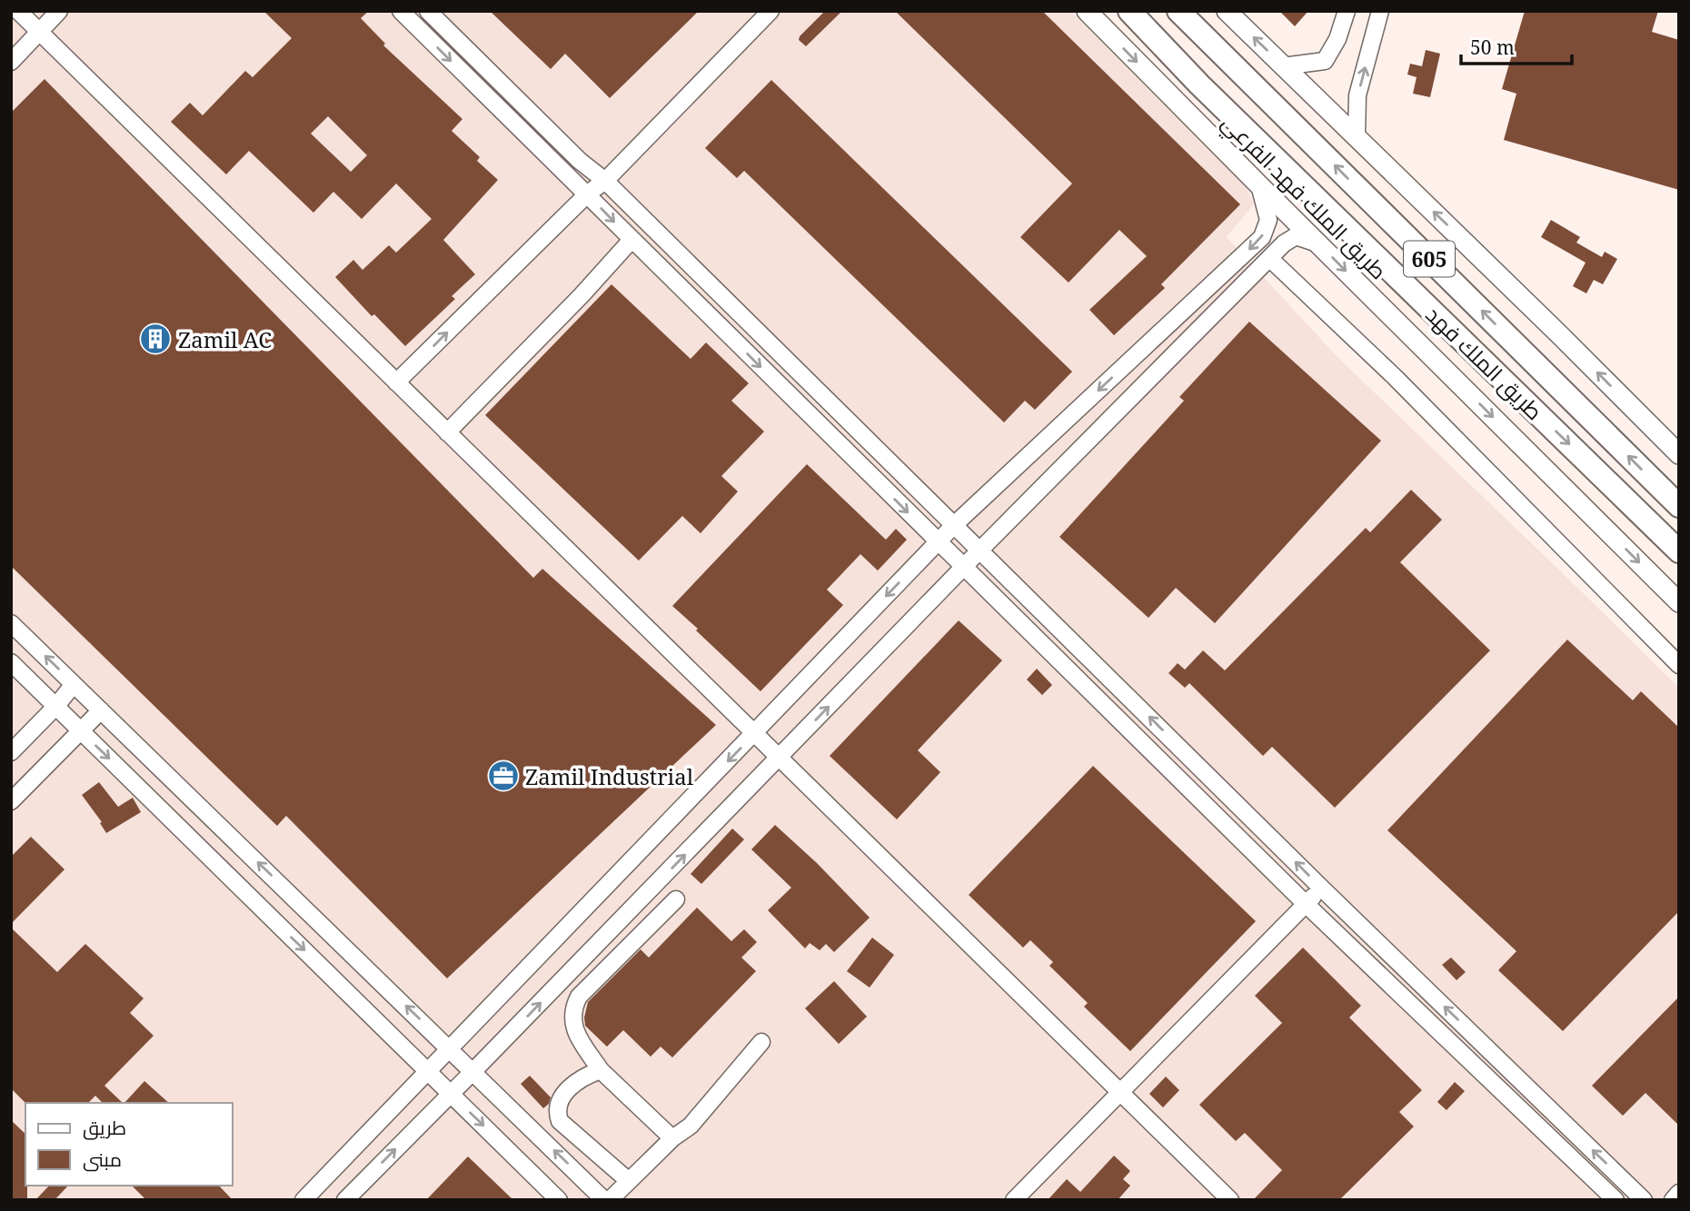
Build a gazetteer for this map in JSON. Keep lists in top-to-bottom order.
{
  "streets": {
    "highway": ["605", "طريق الملك فهد"],
    "main road": ["طريق الملك فهد الفرعي"]
  },
  "places": {
    "building": ["Zamil AC"],
    "office": ["Zamil Industrial"]
  },
  "legend": ["طريق", "مبنى"],
  "scale_bar": "50 m"
}
